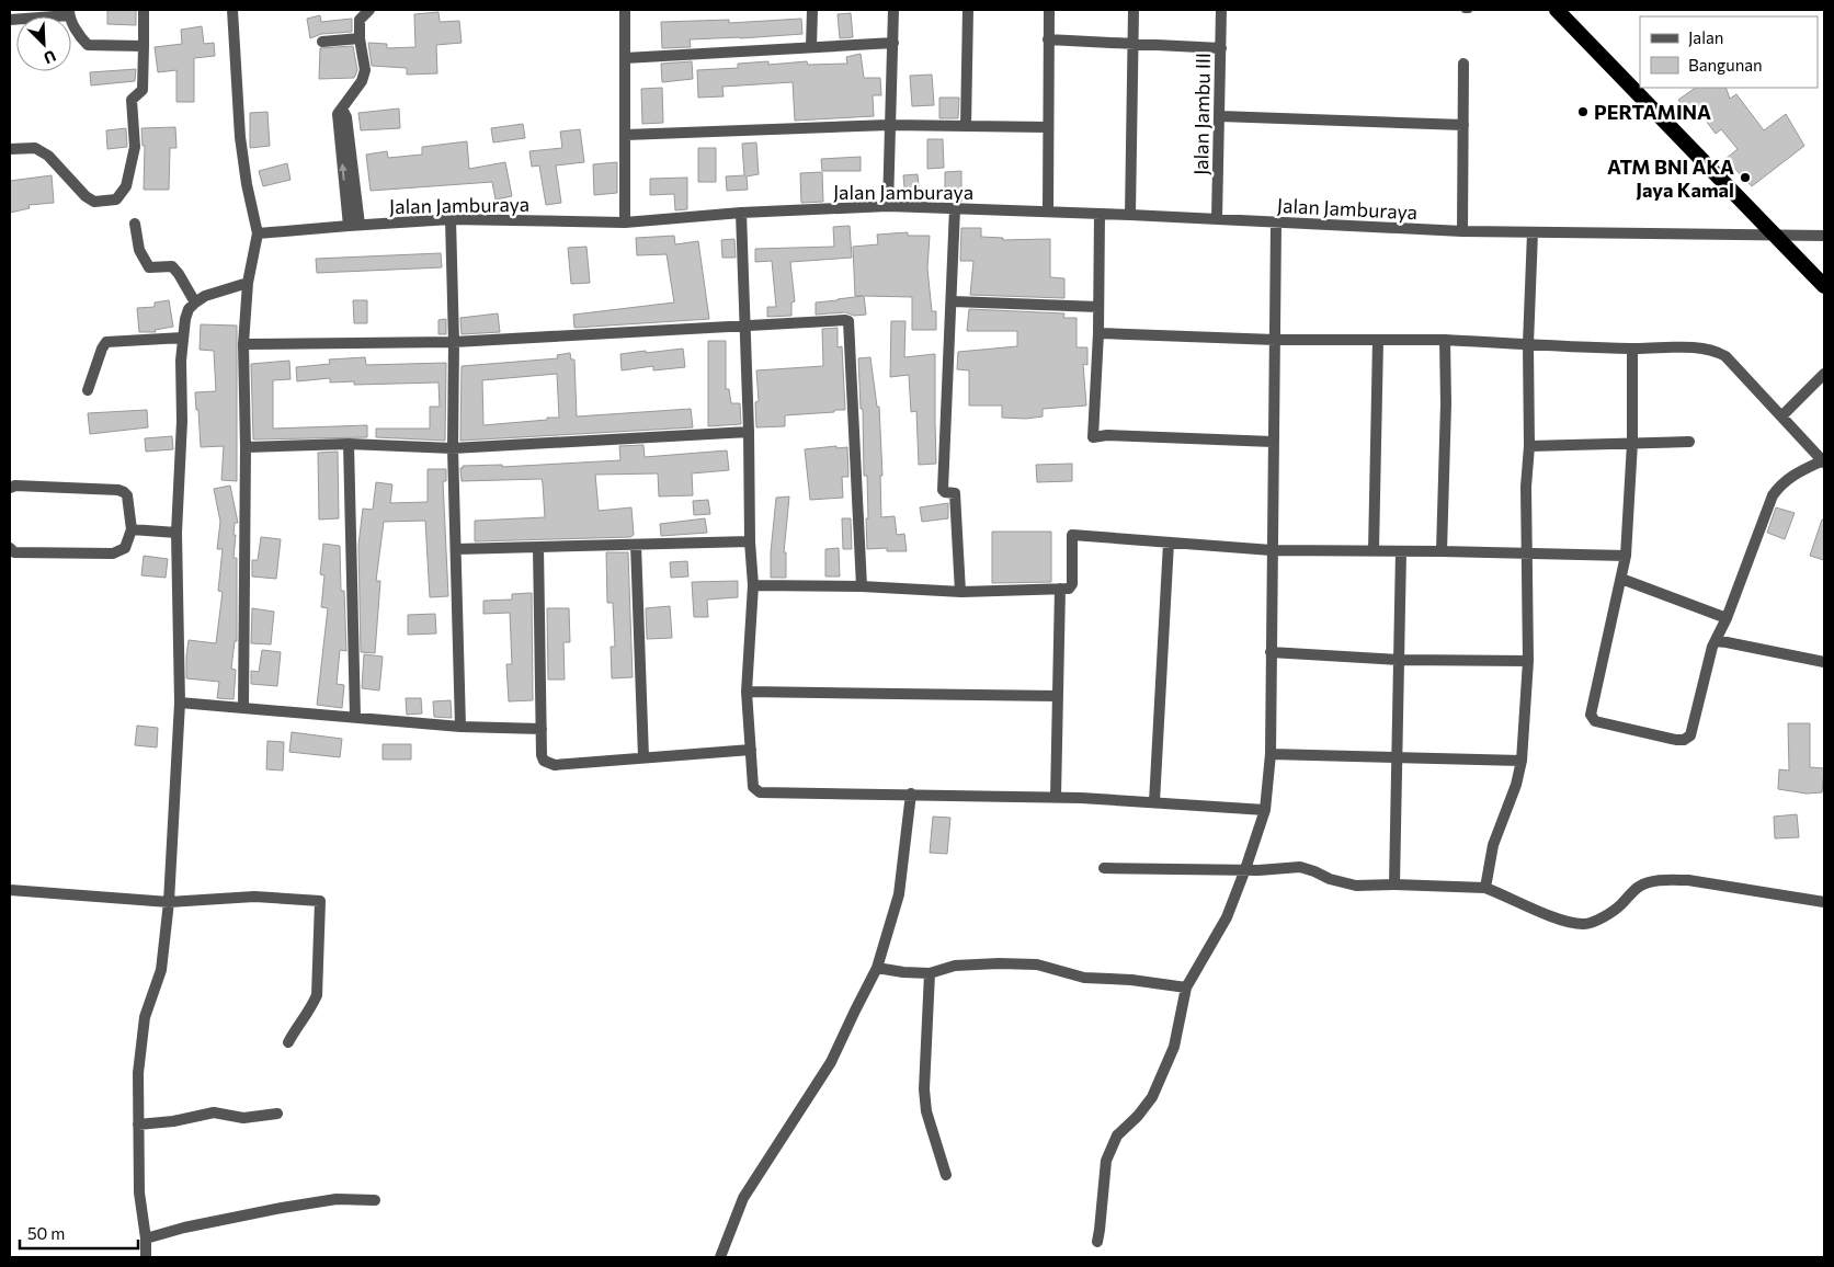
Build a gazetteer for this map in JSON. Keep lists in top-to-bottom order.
{
  "streets": {
    "street": ["Jalan Jambu III", "Jalan Jamburaya"]
  },
  "crossings": [
    ["Jalan Jambu III", "Jalan Jamburaya"]
  ],
  "places": ["PERTAMINA", "ATM BNI AKA Jaya Kamal"],
  "legend": ["Jalan", "Bangunan"],
  "scale_bar": "50 m",
  "north": "bottom right"
}
